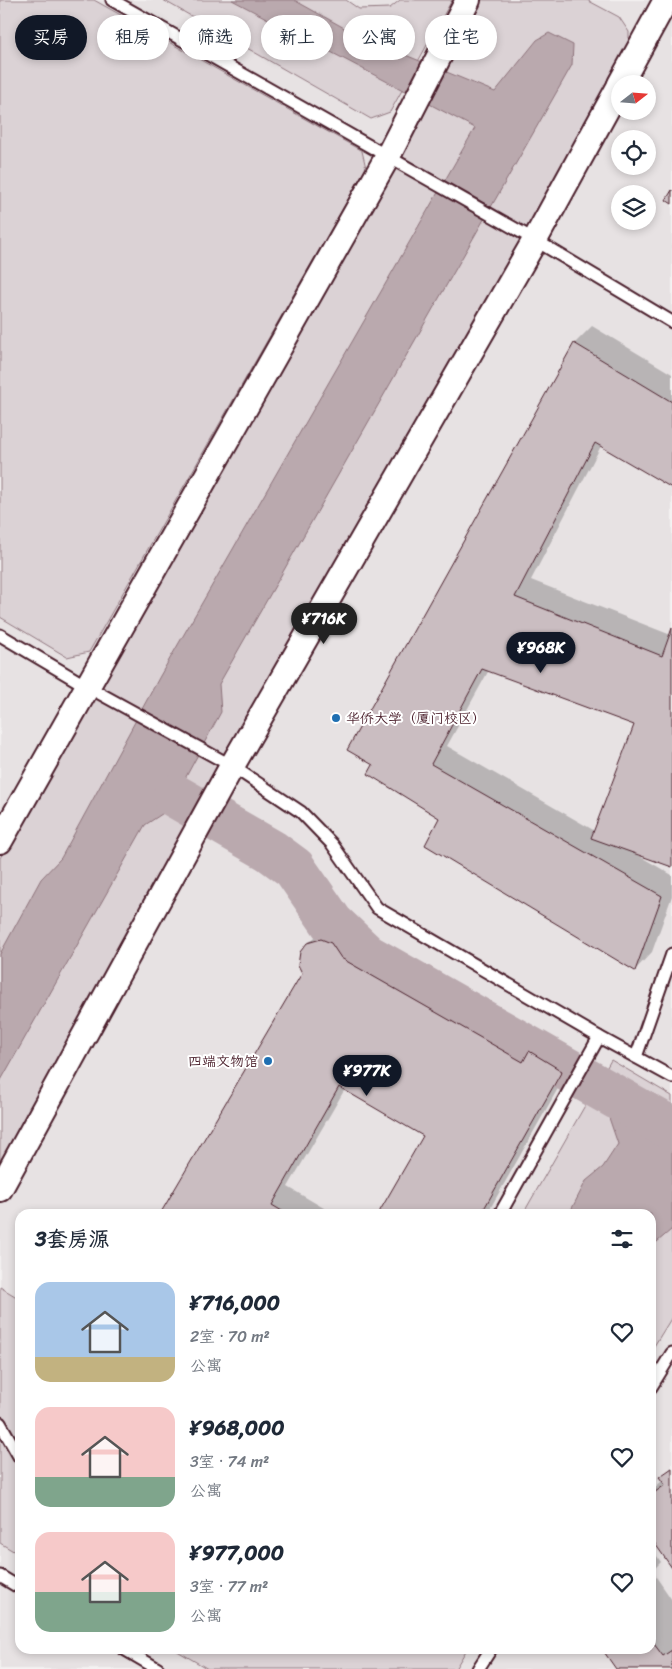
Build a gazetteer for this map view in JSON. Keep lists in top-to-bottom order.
{
  "places": ["华侨大学（厦门校区）", "四端文物馆"],
  "north": "right",
  "page": {
    "chip": [
      "买房",
      "租房",
      "筛选",
      "新上",
      "公寓",
      "住宅"
    ],
    "price": ["¥716K", "¥968K", "¥977K"],
    "heading": "3套房源",
    "list": [
      {
        "name": "¥716,000",
        "note": "2室 · 70 m² · 公寓"
      },
      {
        "name": "¥968,000",
        "note": "3室 · 74 m² · 公寓"
      },
      {
        "name": "¥977,000",
        "note": "3室 · 77 m² · 公寓"
      }
    ]
  }
}
